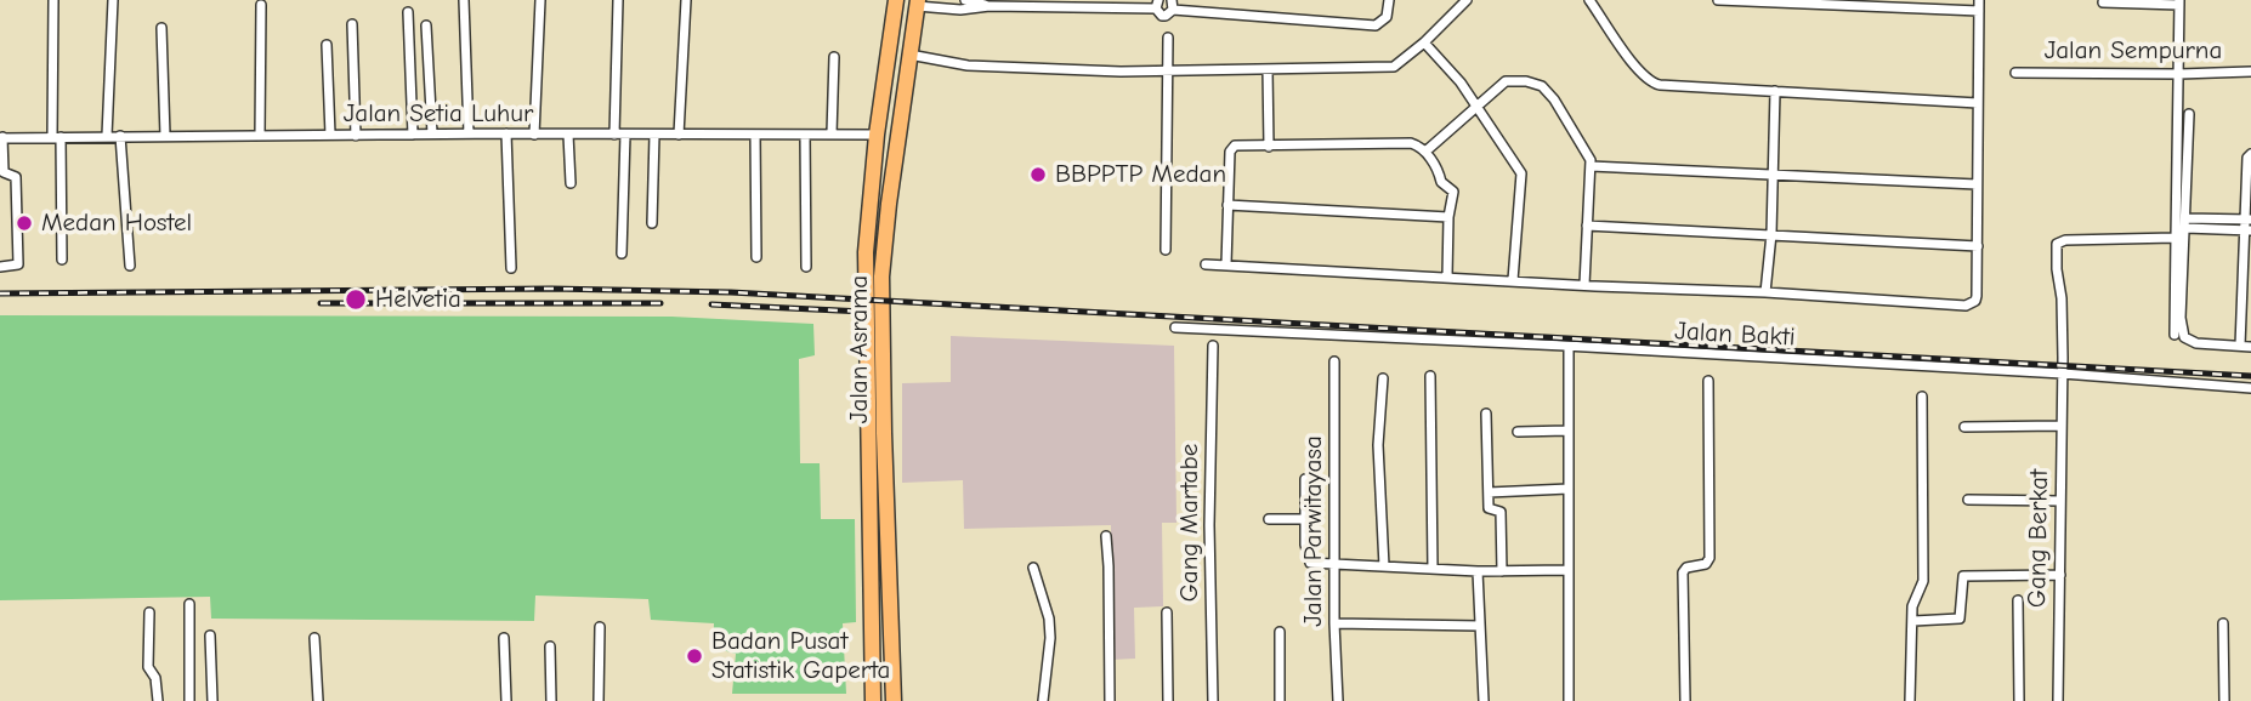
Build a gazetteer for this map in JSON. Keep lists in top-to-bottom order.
{
  "streets": {
    "highway": ["Jalan Asrama"],
    "street": [
      "Jalan Sempurna",
      "Jalan Setia Luhur",
      "Jalan Bakti",
      "Gang Martabe",
      "Jalan Parwitayasa",
      "Gang Berkat"
    ]
  },
  "crossings": [
    ["Jalan Setia Luhur", "Jalan Asrama"],
    ["Jalan Bakti", "Gang Berkat"]
  ],
  "places": [
    "BBPPTP Medan",
    "Medan Hostel",
    "Helvetia",
    "Badan Pusat Statistik Gaperta"
  ]
}
